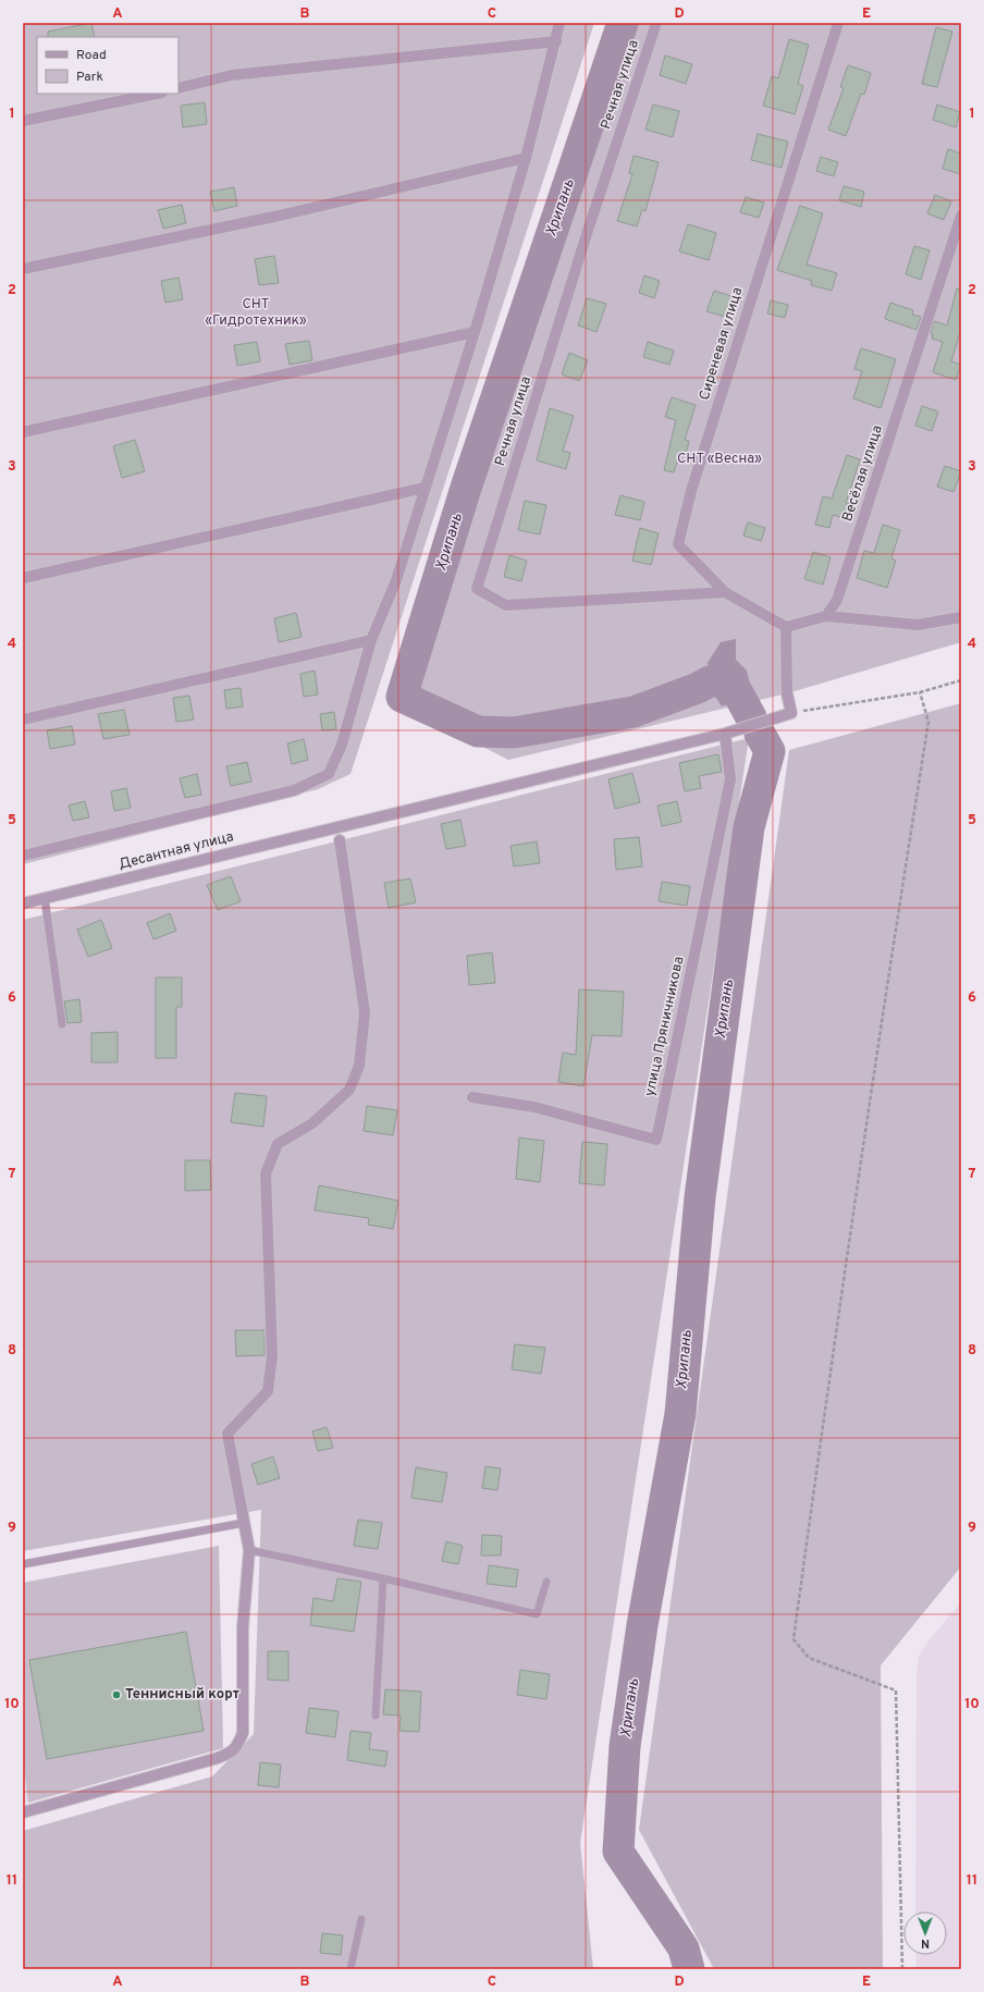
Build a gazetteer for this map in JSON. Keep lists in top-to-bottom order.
{
  "streets": {
    "street": [
      "Речная улица",
      "Сиреневая улица",
      "Весёлая улица",
      "Десантная улица",
      "улица Пряничникова"
    ]
  },
  "crossings": [
    ["Речная улица", "Сиреневая улица"],
    ["Десантная улица", "улица Пряничникова"]
  ],
  "water": ["Хрипань"],
  "parks": ["СНТ «Гидротехник»", "СНТ «Весна»"],
  "places": ["Теннисный корт"],
  "legend": ["Road", "Park"],
  "north": "bottom",
  "grid": {
    "columns": [
      "A",
      "B",
      "C",
      "D",
      "E"
    ],
    "rows": [
      "1",
      "2",
      "3",
      "4",
      "5",
      "6",
      "7",
      "8",
      "9",
      "10",
      "11"
    ]
  }
}
